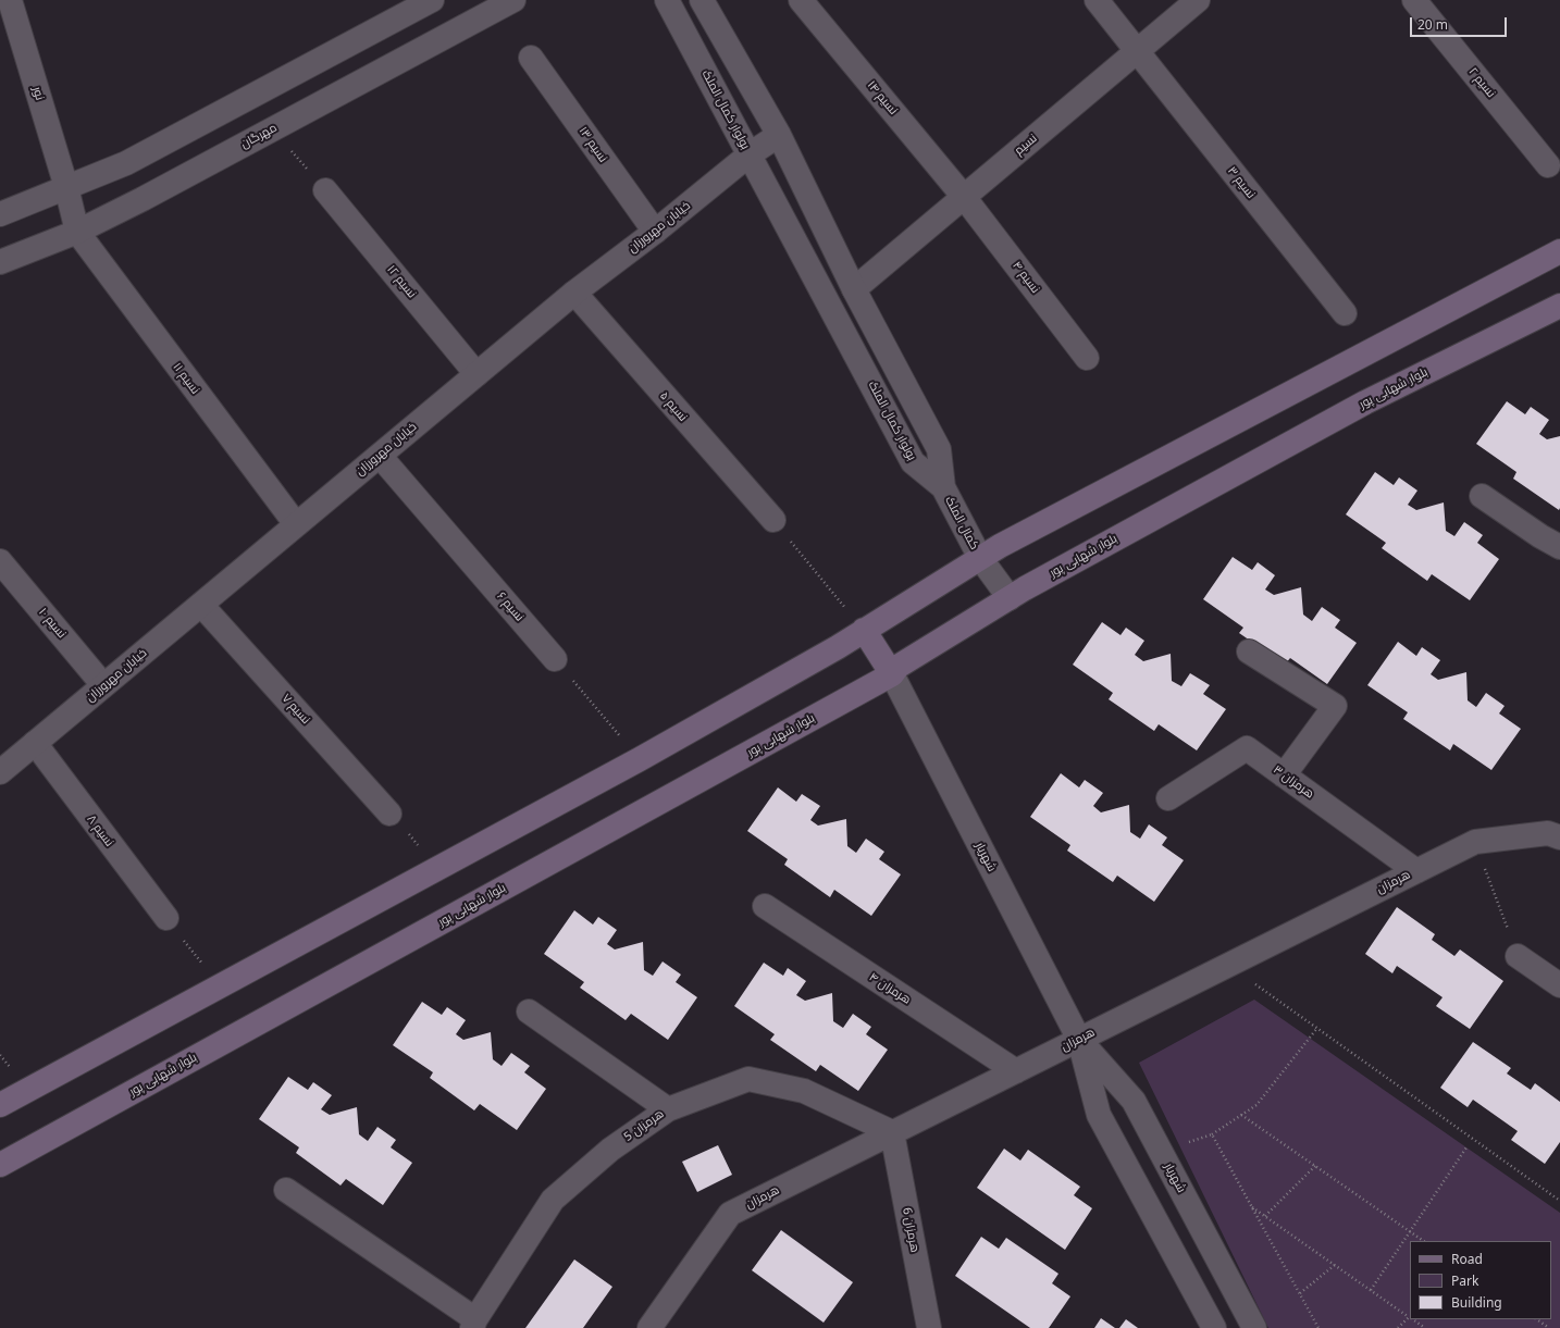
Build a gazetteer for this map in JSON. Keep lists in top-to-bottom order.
{
  "streets": {
    "main road": ["بلوار شهابی پور"],
    "street": [
      "نسیم ۲",
      "نور",
      "نسیم ۱۴",
      "بولوار کمال الملک",
      "مهرگان",
      "نسیم ۱۳",
      "نسیم",
      "نسیم ۳",
      "خیابان مهرورزان",
      "نسیم ۴",
      "نسیم ۱۲",
      "نسیم ۱۱",
      "نسیم ۵",
      "کمال الملک",
      "نسیم ۶",
      "نسیم ۱۰",
      "نسیم ۷",
      "هرمزان ۳",
      "نسیم ۸",
      "شهریار",
      "هرمزان",
      "هرمزان ۴",
      "هرمزان 5",
      "هرمزان 6"
    ]
  },
  "crossings": [
    ["نور", "مهرگان"],
    ["نور", "نسیم ۱۱"],
    ["نسیم ۱۴", "نسیم"],
    ["نسیم ۱۴", "نسیم ۴"],
    ["بولوار کمال الملک", "خیابان مهرورزان"],
    ["بولوار کمال الملک", "کمال الملک"],
    ["مهرگان", "نسیم ۱۱"],
    ["نسیم ۱۳", "خیابان مهرورزان"],
    ["نسیم", "نسیم ۳"],
    ["نسیم", "نسیم ۴"],
    ["خیابان مهرورزان", "نسیم ۱۲"],
    ["خیابان مهرورزان", "نسیم ۱۱"],
    ["خیابان مهرورزان", "نسیم ۵"],
    ["خیابان مهرورزان", "نسیم ۶"],
    ["خیابان مهرورزان", "نسیم ۱۰"],
    ["خیابان مهرورزان", "نسیم ۷"],
    ["خیابان مهرورزان", "نسیم ۸"],
    ["بلوار شهابی پور", "کمال الملک"],
    ["بلوار شهابی پور", "شهریار"],
    ["هرمزان ۳", "هرمزان"],
    ["شهریار", "هرمزان"],
    ["هرمزان", "هرمزان ۴"],
    ["هرمزان", "هرمزان 5"],
    ["هرمزان", "هرمزان 6"],
    ["هرمزان 5", "هرمزان 6"]
  ],
  "legend": ["Road", "Park", "Building"],
  "scale_bar": "20 m"
}
